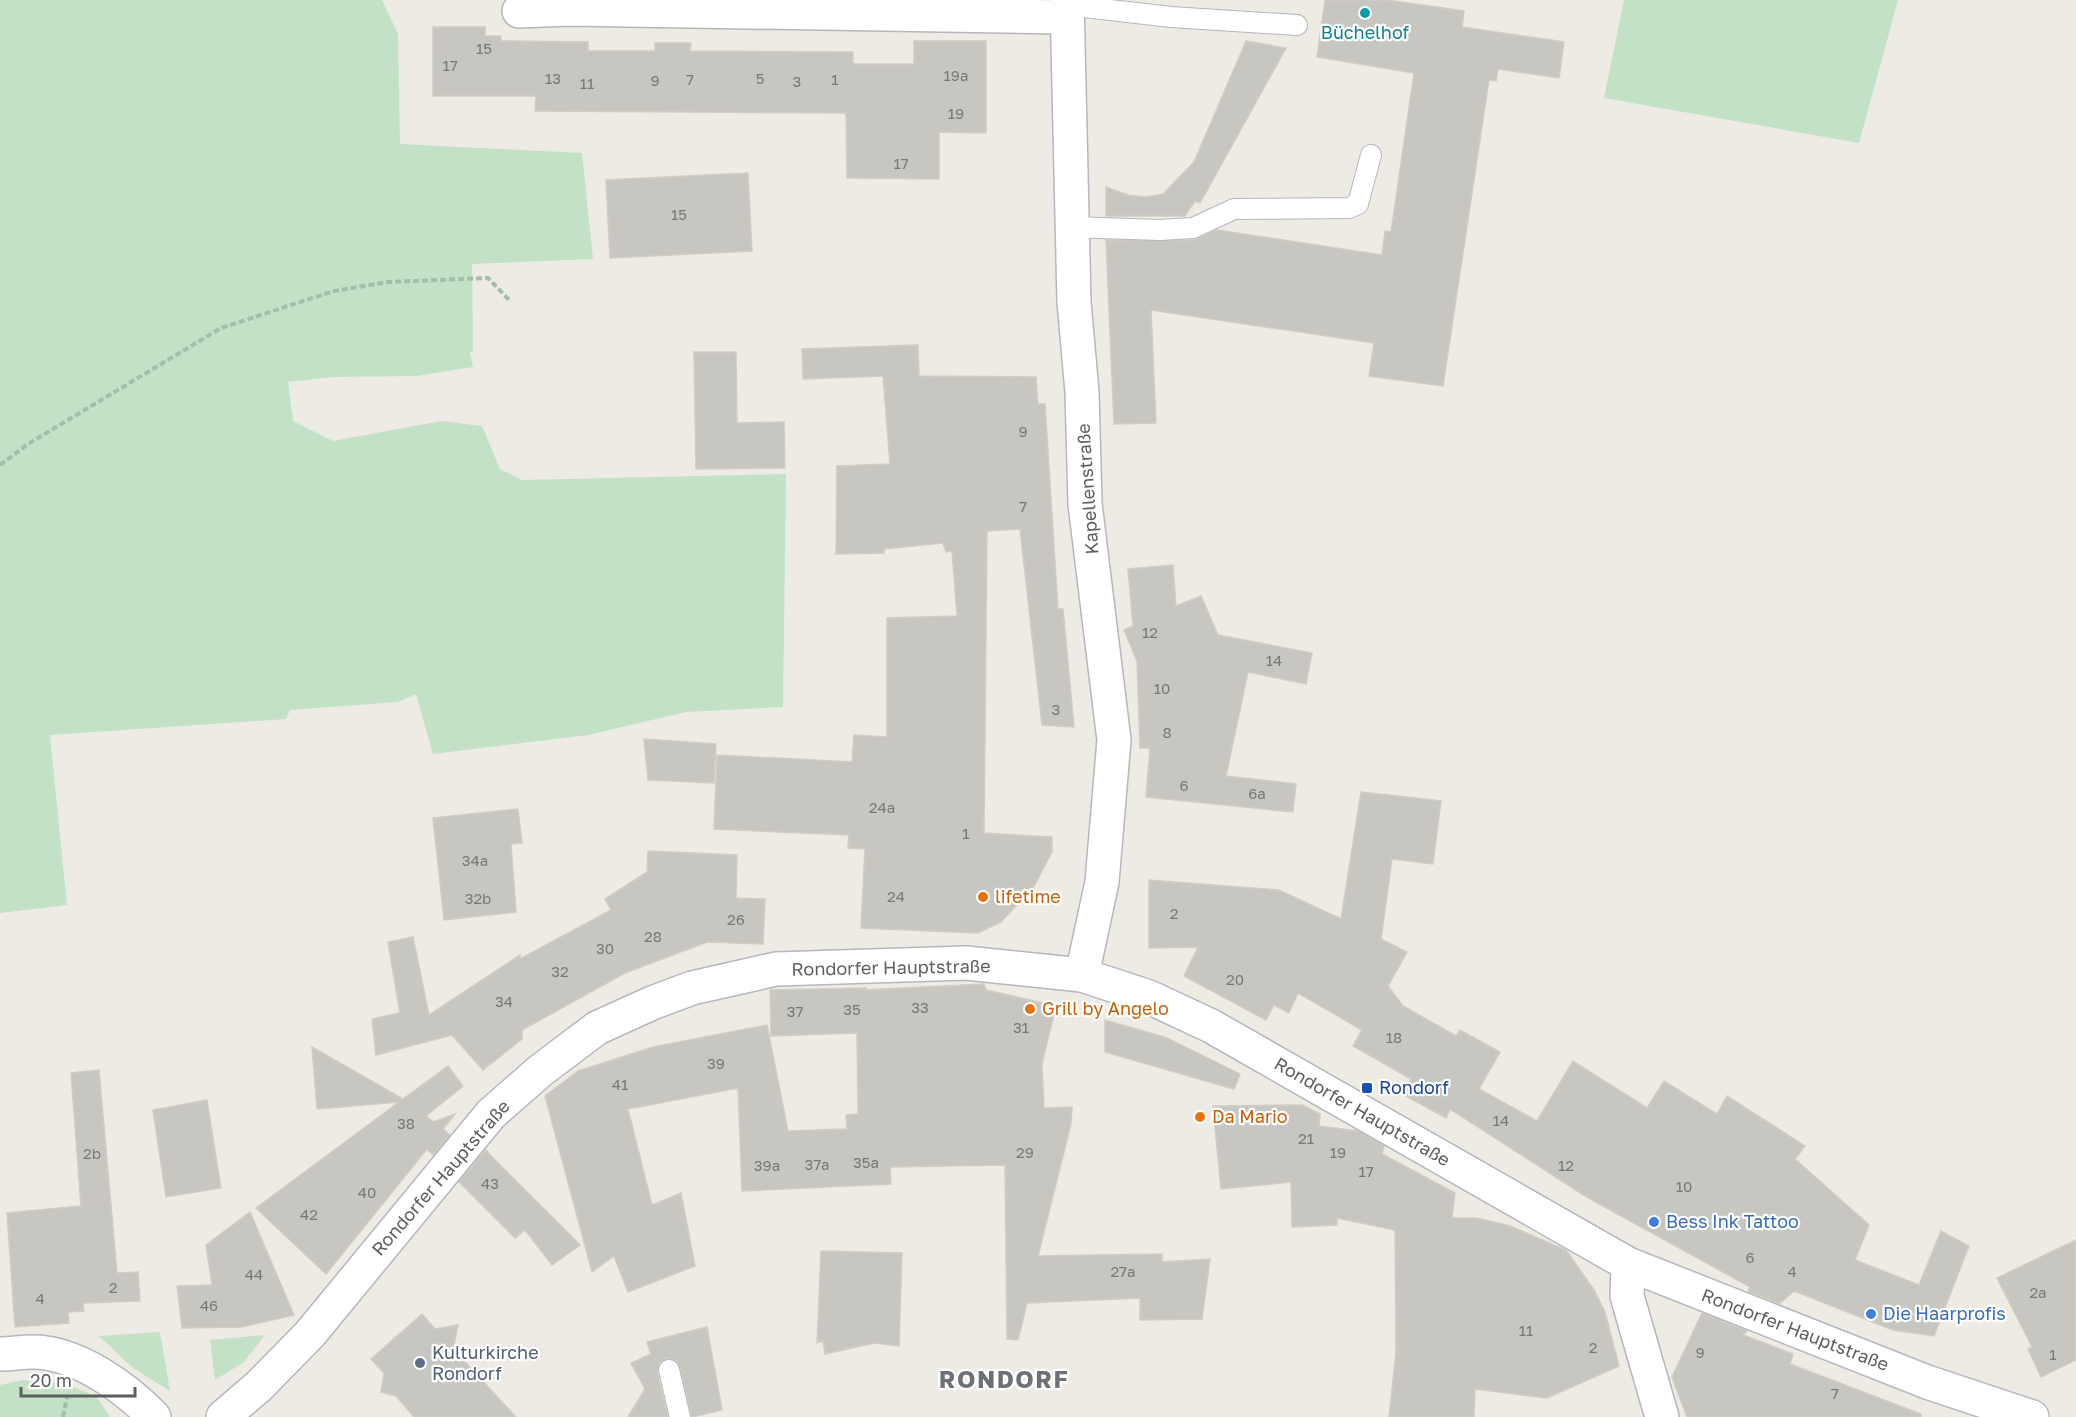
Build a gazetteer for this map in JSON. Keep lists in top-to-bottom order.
{
  "streets": {
    "main road": ["Kapellenstraße", "Rondorfer Hauptstraße"]
  },
  "crossings": [
    ["Kapellenstraße", "Rondorfer Hauptstraße"]
  ],
  "districts": ["RONDORF"],
  "places": {
    "other": [
      "Büchelhof",
      "lifetime",
      "Grill by Angelo",
      "Da Mario",
      "Bess Ink Tattoo",
      "Die Haarprofis",
      "Kulturkirche Rondorf"
    ],
    "transit": ["Rondorf"]
  },
  "house_numbers": [
    "15",
    "17",
    "19a",
    "13",
    "5",
    "7",
    "1",
    "9",
    "3",
    "11",
    "19",
    "17",
    "15",
    "9",
    "7",
    "12",
    "14",
    "10",
    "3",
    "8",
    "6",
    "6a",
    "24a",
    "1",
    "34a",
    "24",
    "32b",
    "2",
    "26",
    "28",
    "30",
    "32",
    "20",
    "34",
    "33",
    "35",
    "37",
    "31",
    "18",
    "39",
    "41",
    "14",
    "38",
    "21",
    "29",
    "19",
    "2b",
    "35a",
    "37a",
    "39a",
    "12",
    "17",
    "43",
    "10",
    "40",
    "42",
    "6",
    "27a",
    "4",
    "44",
    "2",
    "2a",
    "4",
    "46",
    "11",
    "2",
    "9",
    "1",
    "7"
  ],
  "scale_bar": "20 m"
}
